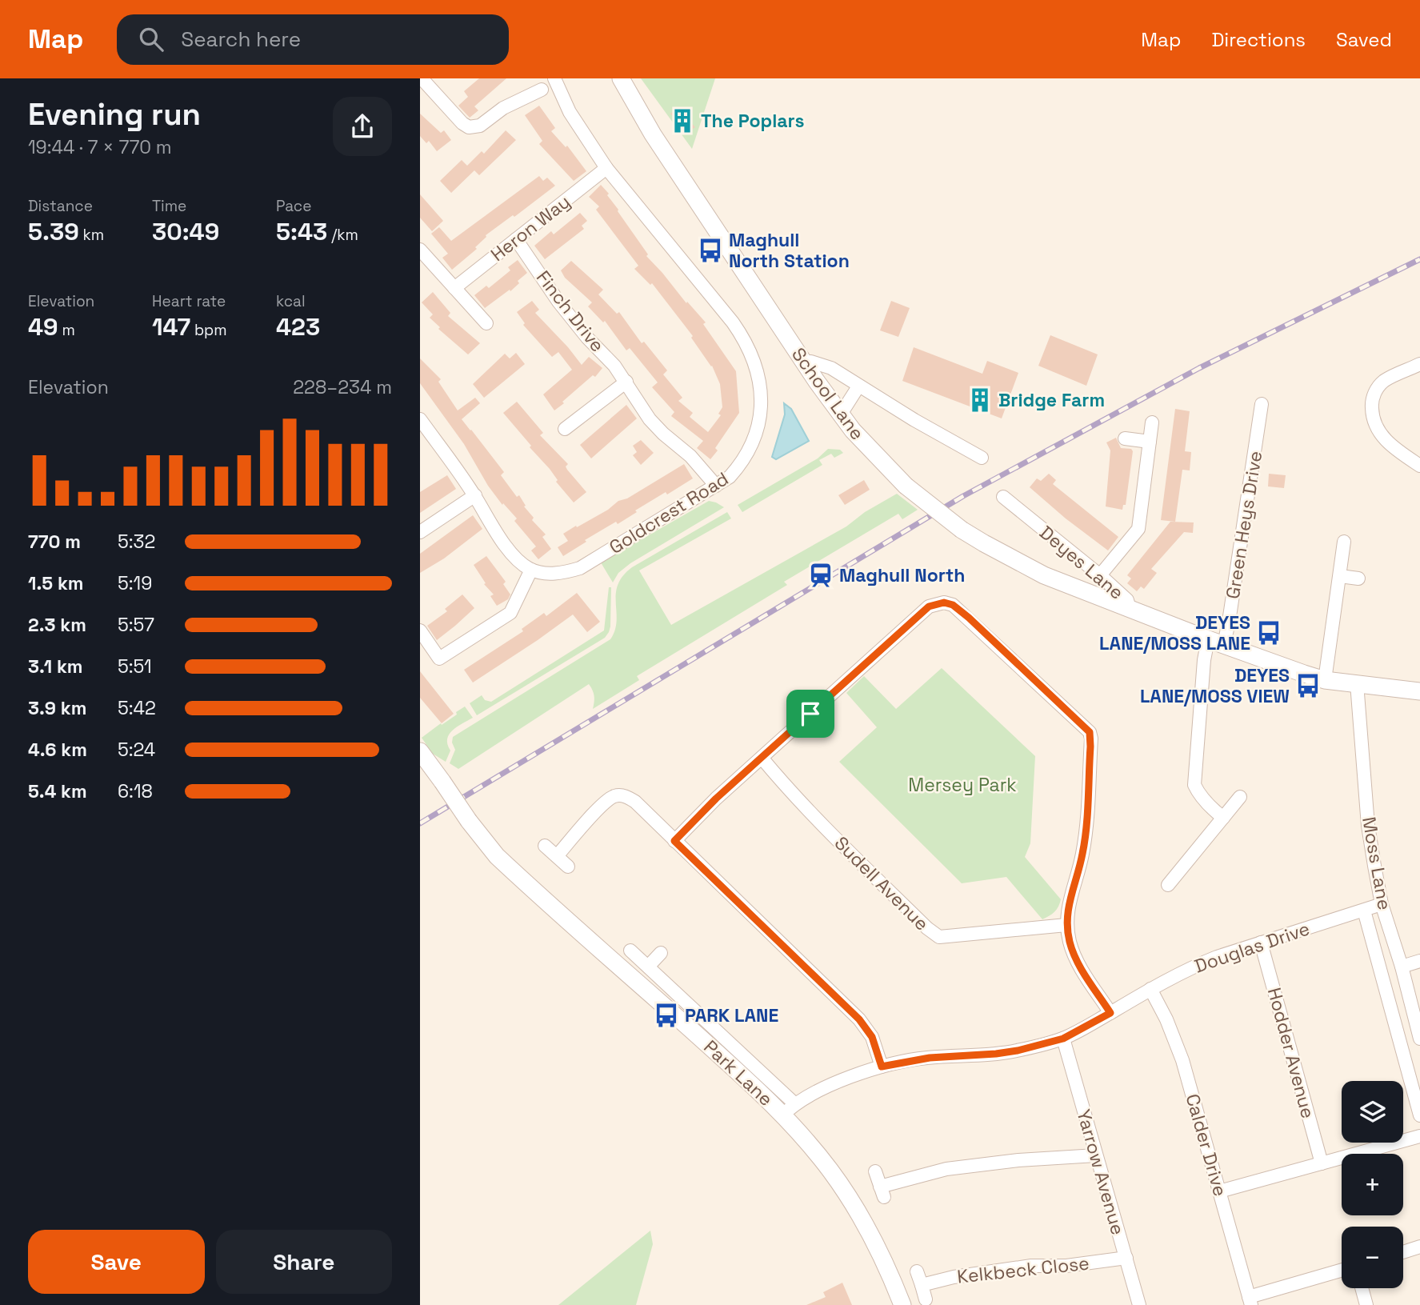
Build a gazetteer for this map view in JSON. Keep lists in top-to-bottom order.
{
  "streets": {
    "street": [
      "Heron Way",
      "Finch Drive",
      "School Lane",
      "Goldcrest Road",
      "Green Heys Drive",
      "Deyes Lane",
      "Moss Lane",
      "Sudell Avenue",
      "Douglas Drive",
      "Hodder Avenue",
      "Park Lane",
      "Calder Drive",
      "Yarrow Avenue",
      "Kelkbeck Close"
    ]
  },
  "crossings": [
    ["Heron Way", "Finch Drive"],
    ["Heron Way", "Goldcrest Road"],
    ["Finch Drive", "Goldcrest Road"],
    ["School Lane", "Deyes Lane"],
    ["Green Heys Drive", "Deyes Lane"],
    ["Deyes Lane", "Moss Lane"],
    ["Moss Lane", "Douglas Drive"],
    ["Douglas Drive", "Hodder Avenue"],
    ["Douglas Drive", "Park Lane"],
    ["Douglas Drive", "Calder Drive"],
    ["Douglas Drive", "Yarrow Avenue"],
    ["Yarrow Avenue", "Kelkbeck Close"]
  ],
  "parks": ["Mersey Park"],
  "places": {
    "building": ["The Poplars", "Bridge Farm"],
    "bus stop": [
      "Maghull North Station",
      "DEYES LANE/MOSS LANE",
      "DEYES LANE/MOSS VIEW",
      "PARK LANE"
    ],
    "station": ["Maghull North"]
  },
  "page": {
    "header": "Map",
    "search": "Search here",
    "nav": ["Map", "Directions", "Saved"],
    "heading": ["Evening run", "19:44 · 7 × 770 m"],
    "stats": [
      ["Distance", "5.39 km"],
      ["Time", "30:49"],
      ["Pace", "5:43 /km"],
      ["Elevation", "49 m"],
      ["Heart rate", "147 bpm"],
      ["kcal", "423"]
    ],
    "chart": ["Elevation", "228–234 m"],
    "list": [
      {
        "name": "770 m",
        "note": "5:32"
      },
      {
        "name": "1.5 km",
        "note": "5:19"
      },
      {
        "name": "2.3 km",
        "note": "5:57"
      },
      {
        "name": "3.1 km",
        "note": "5:51"
      },
      {
        "name": "3.9 km",
        "note": "5:42"
      },
      {
        "name": "4.6 km",
        "note": "5:24"
      },
      {
        "name": "5.4 km",
        "note": "6:18"
      }
    ],
    "map_buttons": ["+", "−"],
    "buttons": ["Save", "Share"]
  }
}
